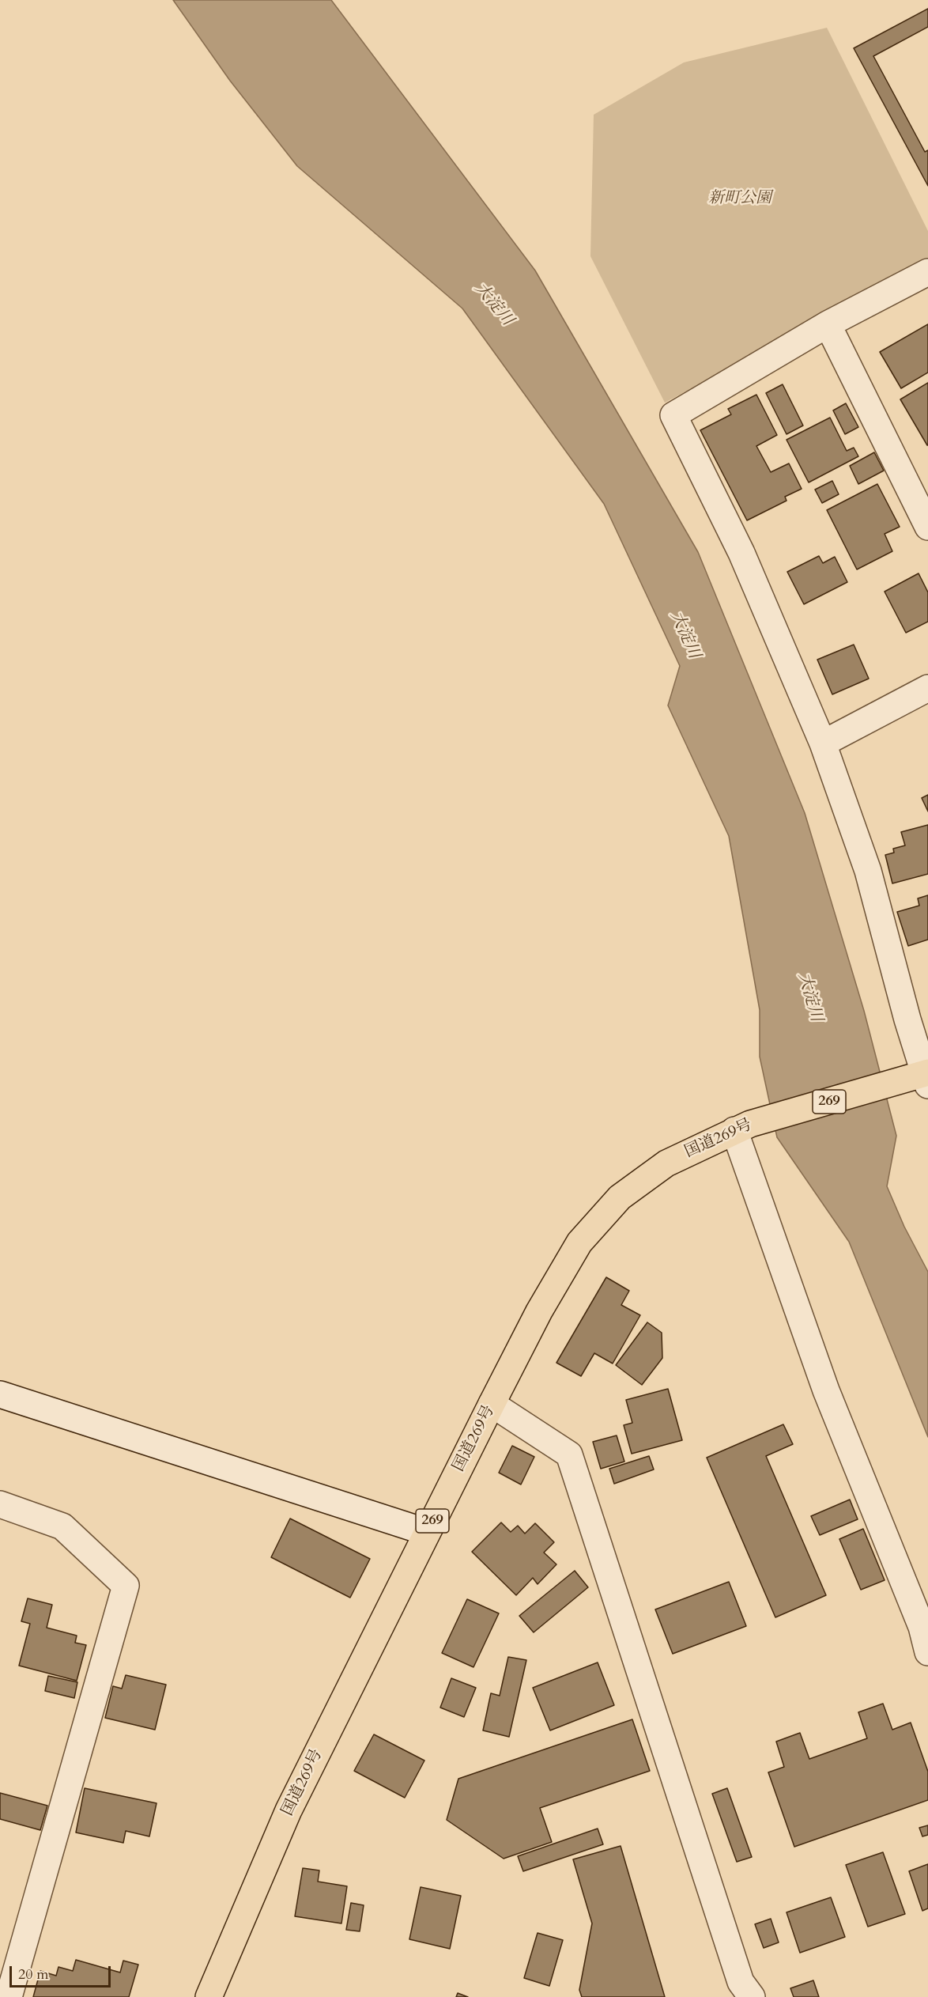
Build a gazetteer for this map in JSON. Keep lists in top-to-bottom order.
{
  "streets": {
    "highway": ["269", "国道269号"]
  },
  "water": ["大淀川"],
  "parks": ["新町公園"],
  "scale_bar": "20 m"
}
